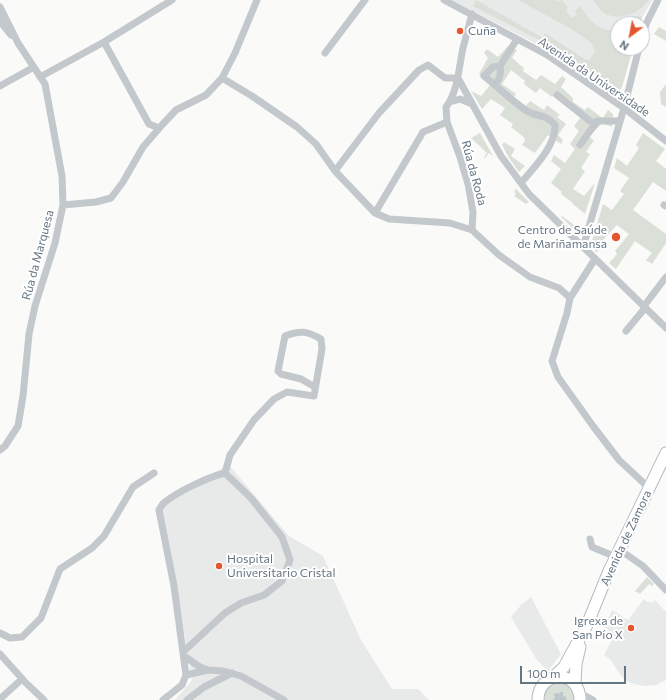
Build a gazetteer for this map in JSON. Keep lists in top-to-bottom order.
{
  "streets": {
    "street": [
      "Avenida da Universidade",
      "Rúa da Roda",
      "Rúa da Marquesa",
      "Avenida de Zamora"
    ]
  },
  "crossings": [
    ["Avenida da Universidade", "Rúa da Roda"]
  ],
  "places": [
    "Cuña",
    "Centro de Saúde de Mariñamansa",
    "Hospital Universitario Cristal",
    "Igrexa de San Pío X"
  ],
  "scale_bar": "100 m",
  "north": "bottom left"
}
